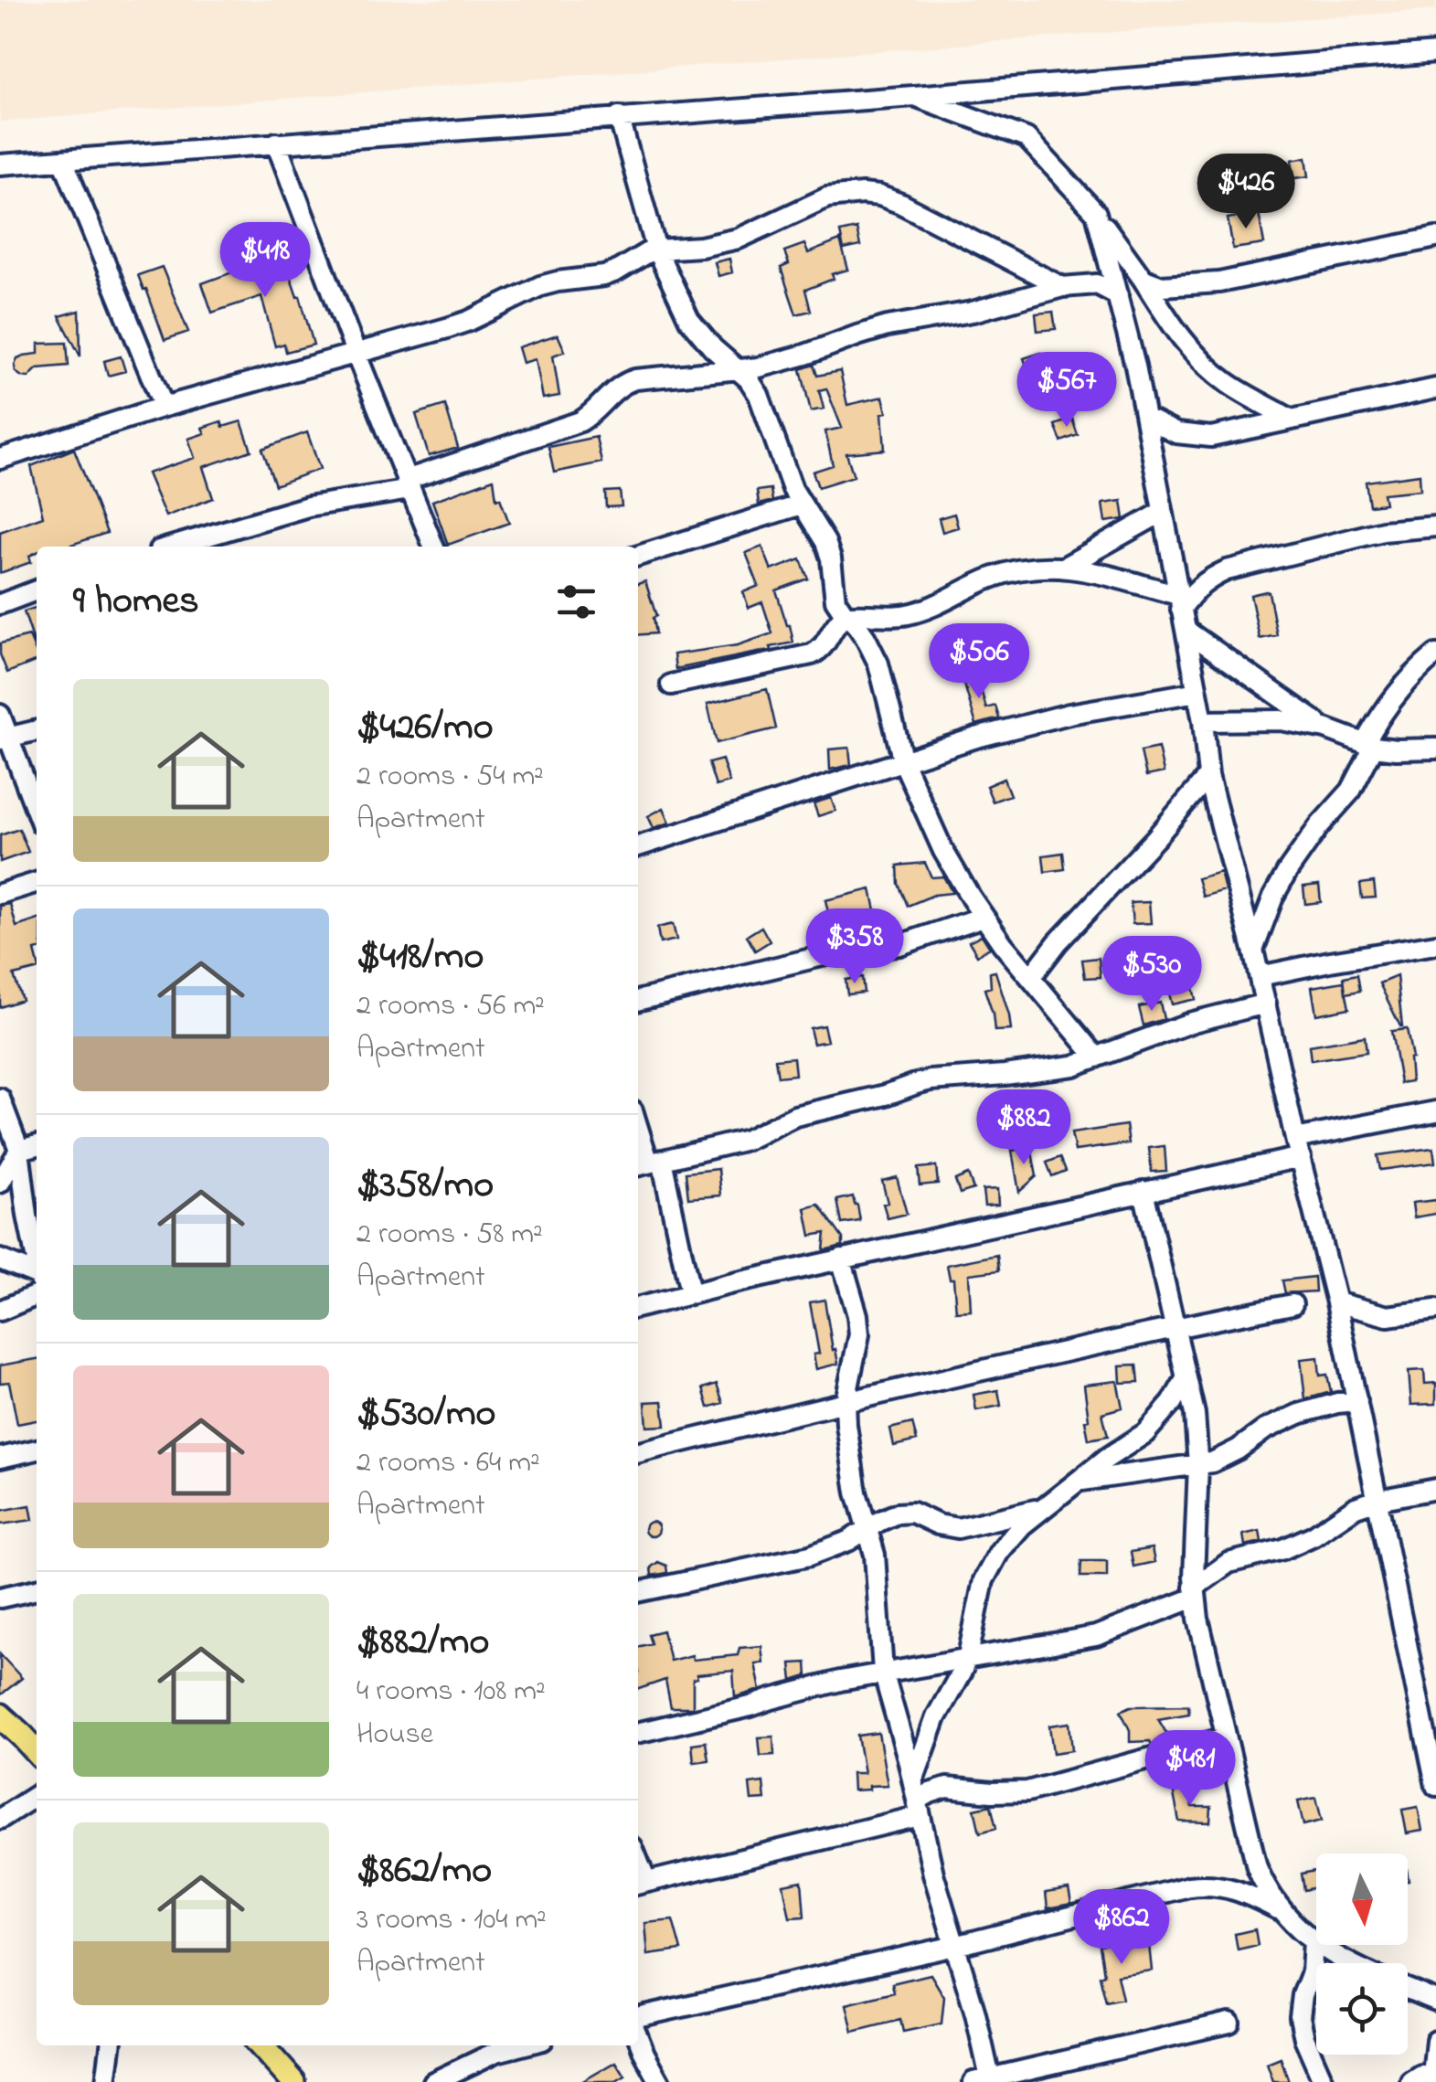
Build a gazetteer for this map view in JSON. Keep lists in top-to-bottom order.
{
  "north": "bottom",
  "page": {
    "price": [
      "$426",
      "$418",
      "$567",
      "$506",
      "$358",
      "$530",
      "$882",
      "$481",
      "$862"
    ],
    "heading": "9 homes",
    "list": [
      {
        "name": "$426/mo",
        "note": "2 rooms · 54 m² · Apartment"
      },
      {
        "name": "$418/mo",
        "note": "2 rooms · 56 m² · Apartment"
      },
      {
        "name": "$358/mo",
        "note": "2 rooms · 58 m² · Apartment"
      },
      {
        "name": "$530/mo",
        "note": "2 rooms · 64 m² · Apartment"
      },
      {
        "name": "$882/mo",
        "note": "4 rooms · 108 m² · House"
      },
      {
        "name": "$862/mo",
        "note": "3 rooms · 104 m² · Apartment"
      }
    ]
  }
}
